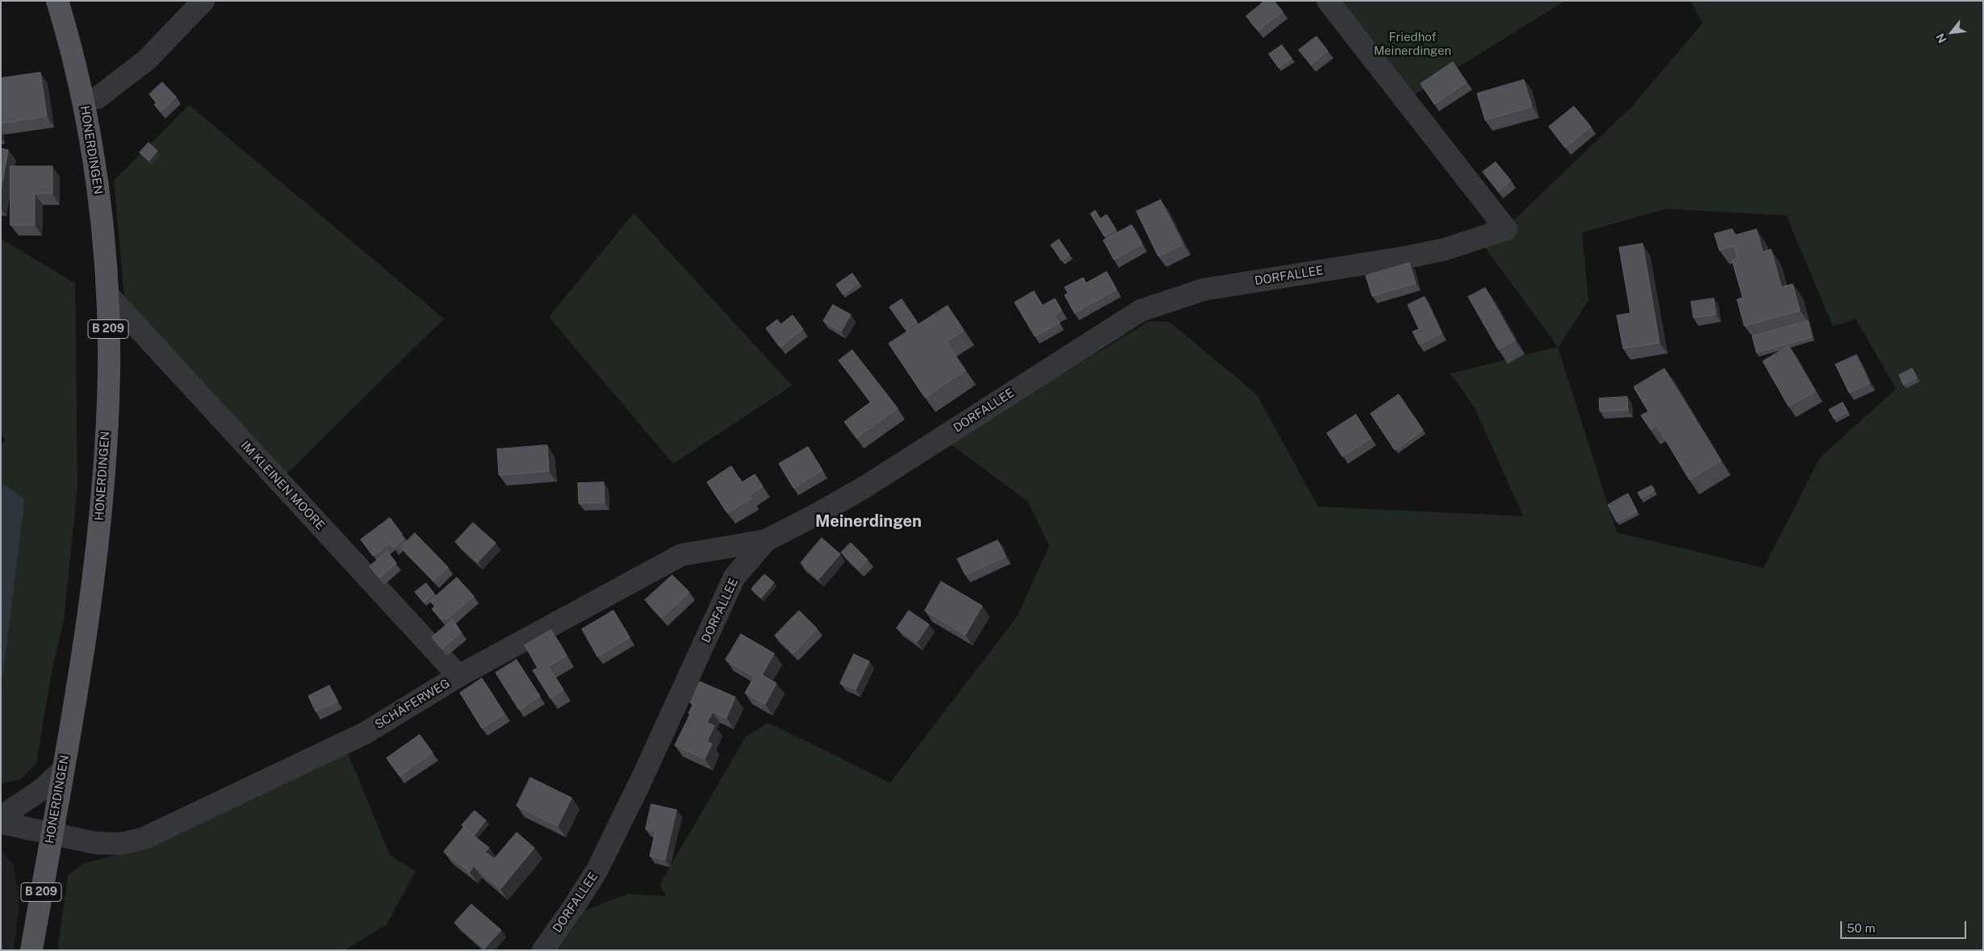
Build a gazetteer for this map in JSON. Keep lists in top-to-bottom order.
{
  "streets": {
    "main road": ["HONERDINGEN", "B 209"],
    "street": ["DORFALLEE", "IM KLEINEN MOORE", "SCHÄFERWEG"]
  },
  "crossings": [
    ["HONERDINGEN", "IM KLEINEN MOORE"],
    ["HONERDINGEN", "SCHÄFERWEG"],
    ["DORFALLEE", "SCHÄFERWEG"],
    ["IM KLEINEN MOORE", "SCHÄFERWEG"]
  ],
  "districts": ["Meinerdingen"],
  "parks": ["Friedhof Meinerdingen"],
  "scale_bar": "50 m",
  "north": "bottom left"
}
